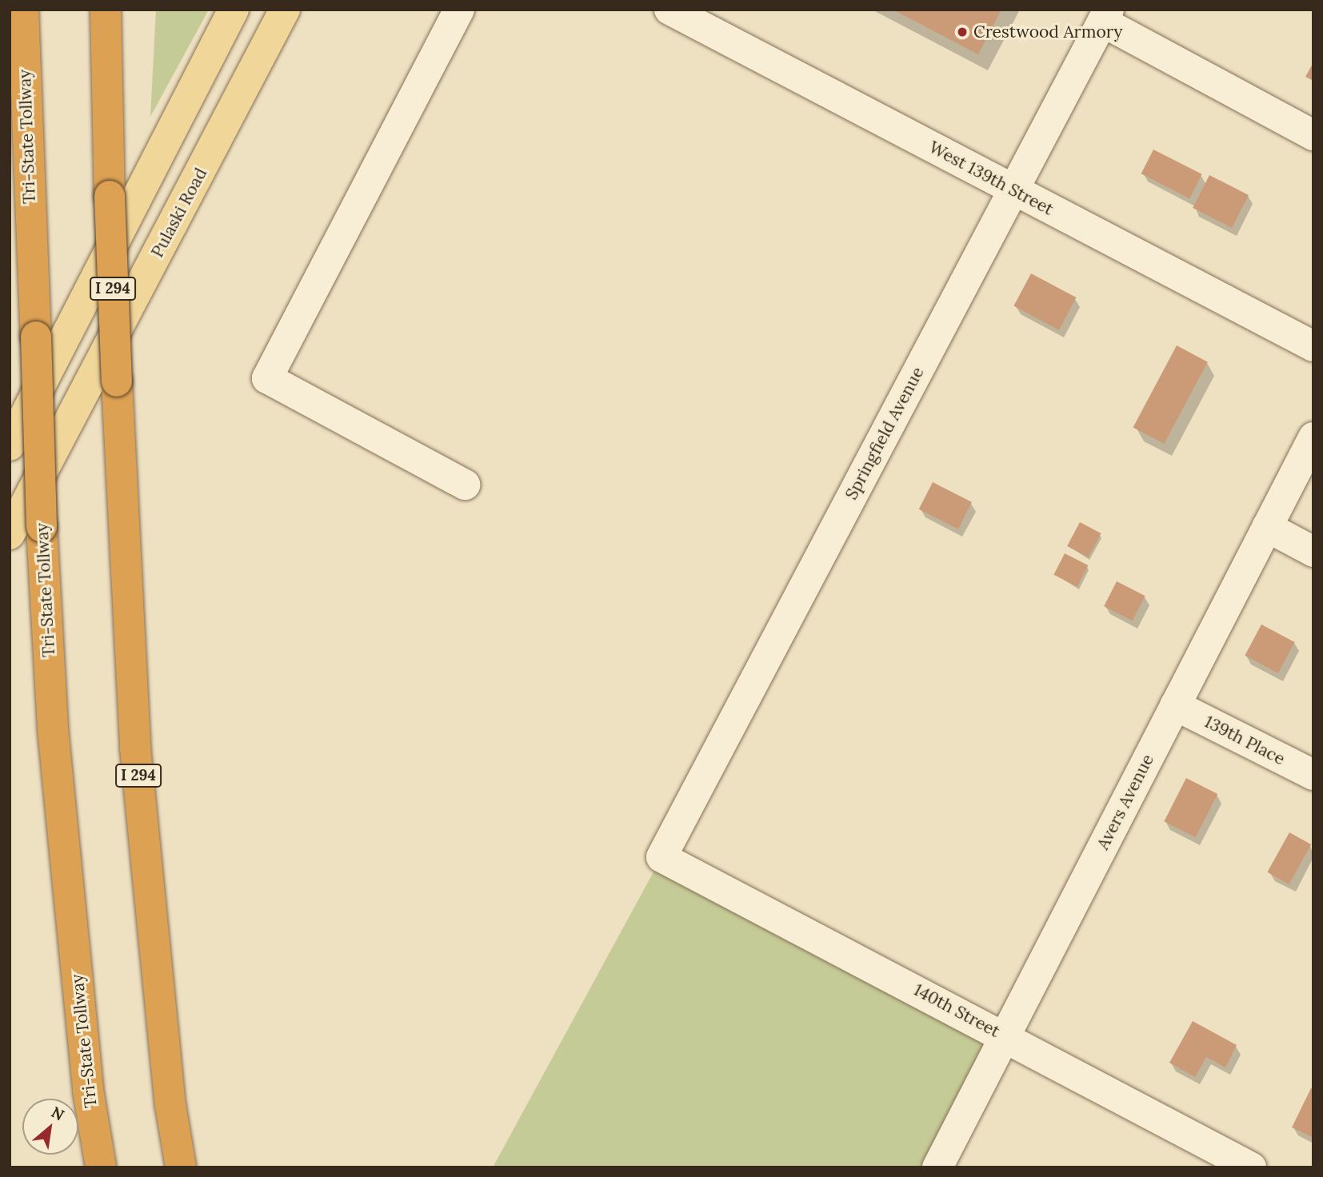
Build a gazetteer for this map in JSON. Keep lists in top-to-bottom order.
{
  "streets": {
    "highway": ["Tri-State Tollway", "I 294"],
    "main road": ["Pulaski Road"],
    "street": [
      "West 139th Street",
      "Springfield Avenue",
      "139th Place",
      "Avers Avenue",
      "140th Street"
    ]
  },
  "crossings": [
    ["West 139th Street", "Springfield Avenue"],
    ["Springfield Avenue", "140th Street"],
    ["139th Place", "Avers Avenue"],
    ["Avers Avenue", "140th Street"]
  ],
  "places": ["Crestwood Armory"],
  "north": "top right"
}
